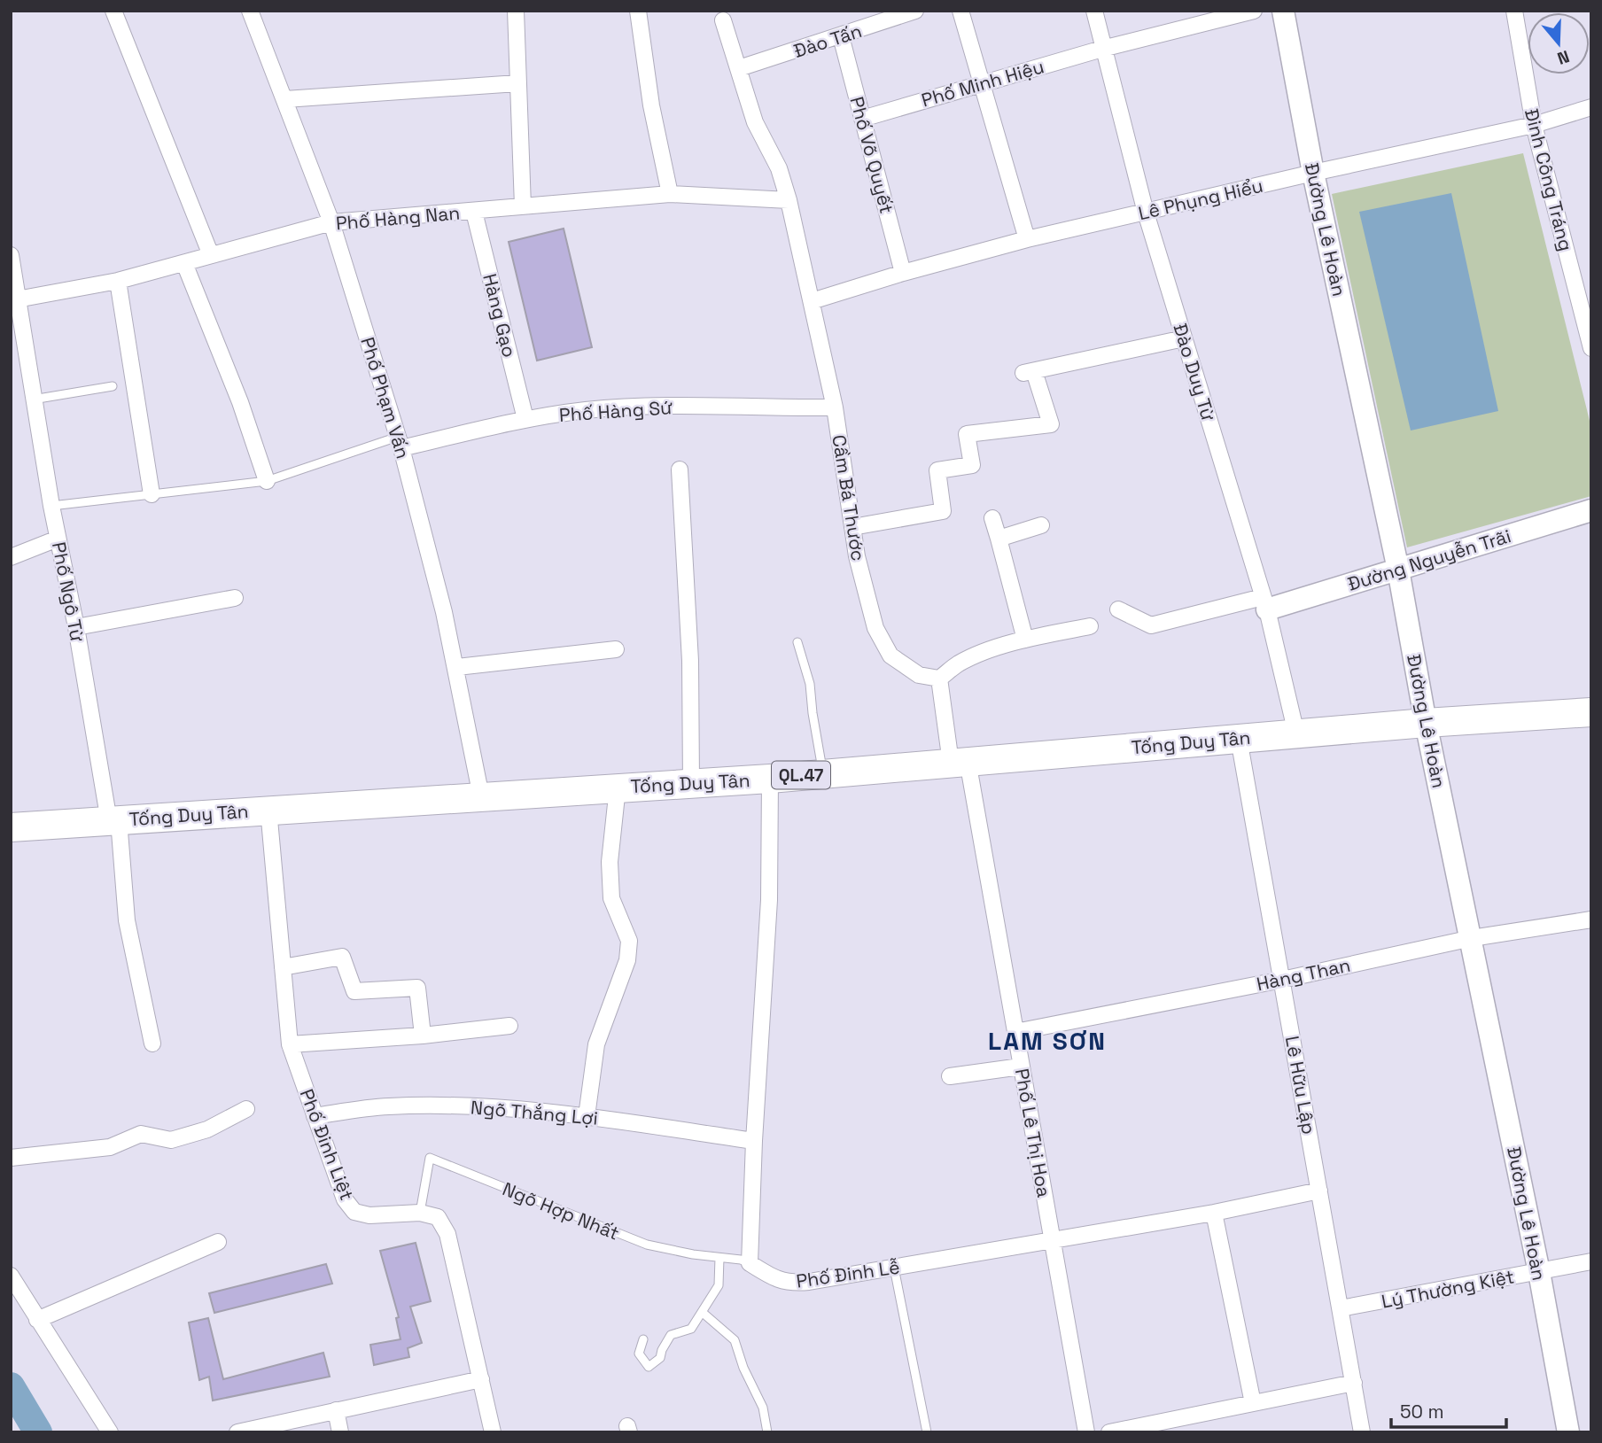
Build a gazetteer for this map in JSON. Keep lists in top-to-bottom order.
{
  "streets": {
    "highway": ["Tống Duy Tân", "QL.47"],
    "street": [
      "Đào Tấn",
      "Phố Minh Hiệu",
      "Phố Võ Quyết",
      "Đinh Công Tráng",
      "Lê Phụng Hiểu",
      "Phố Hàng Nan",
      "Đường Lê Hoàn",
      "Hàng Gạo",
      "Đào Duy Từ",
      "Phố Phạm Vấn",
      "Phố Hàng Sứ",
      "Cầm Bá Thước",
      "Đường Nguyễn Trãi",
      "Phố Ngô Từ",
      "Hàng Than",
      "Lê Hữu Lập",
      "Ngõ Thắng Lợi",
      "Phố Lê Thị Hoa",
      "Phố Đinh Liệt",
      "Phố Đinh Lễ",
      "Lý Thường Kiệt"
    ],
    "lane": ["Ngõ Hợp Nhất"]
  },
  "crossings": [
    ["Đào Tấn", "Phố Võ Quyết"],
    ["Đào Tấn", "Cầm Bá Thước"],
    ["Phố Minh Hiệu", "Phố Võ Quyết"],
    ["Phố Minh Hiệu", "Đào Duy Từ"],
    ["Phố Võ Quyết", "Lê Phụng Hiểu"],
    ["Đinh Công Tráng", "Lê Phụng Hiểu"],
    ["Lê Phụng Hiểu", "Đường Lê Hoàn"],
    ["Lê Phụng Hiểu", "Đào Duy Từ"],
    ["Lê Phụng Hiểu", "Cầm Bá Thước"],
    ["Phố Hàng Nan", "Hàng Gạo"],
    ["Phố Hàng Nan", "Phố Phạm Vấn"],
    ["Phố Hàng Nan", "Cầm Bá Thước"],
    ["Phố Hàng Nan", "Phố Ngô Từ"],
    ["Đường Lê Hoàn", "Đường Nguyễn Trãi"],
    ["Đường Lê Hoàn", "Tống Duy Tân"],
    ["Đường Lê Hoàn", "Hàng Than"],
    ["Đường Lê Hoàn", "Lý Thường Kiệt"],
    ["Hàng Gạo", "Phố Hàng Sứ"],
    ["Đào Duy Từ", "Đường Nguyễn Trãi"],
    ["Đào Duy Từ", "Tống Duy Tân"],
    ["Phố Phạm Vấn", "Phố Hàng Sứ"],
    ["Phố Phạm Vấn", "Tống Duy Tân"],
    ["Phố Hàng Sứ", "Cầm Bá Thước"],
    ["Phố Ngô Từ", "Tống Duy Tân"],
    ["Tống Duy Tân", "Lê Hữu Lập"],
    ["Tống Duy Tân", "Phố Lê Thị Hoa"],
    ["Tống Duy Tân", "Phố Đinh Liệt"],
    ["Hàng Than", "Lê Hữu Lập"],
    ["Hàng Than", "Phố Lê Thị Hoa"],
    ["Lê Hữu Lập", "Phố Đinh Lễ"],
    ["Lê Hữu Lập", "Lý Thường Kiệt"],
    ["Ngõ Thắng Lợi", "Phố Đinh Liệt"],
    ["Phố Lê Thị Hoa", "Phố Đinh Lễ"],
    ["Phố Đinh Liệt", "Ngõ Hợp Nhất"],
    ["Ngõ Hợp Nhất", "Phố Đinh Lễ"]
  ],
  "districts": ["LAM SƠN"],
  "scale_bar": "50 m",
  "north": "bottom"
}
